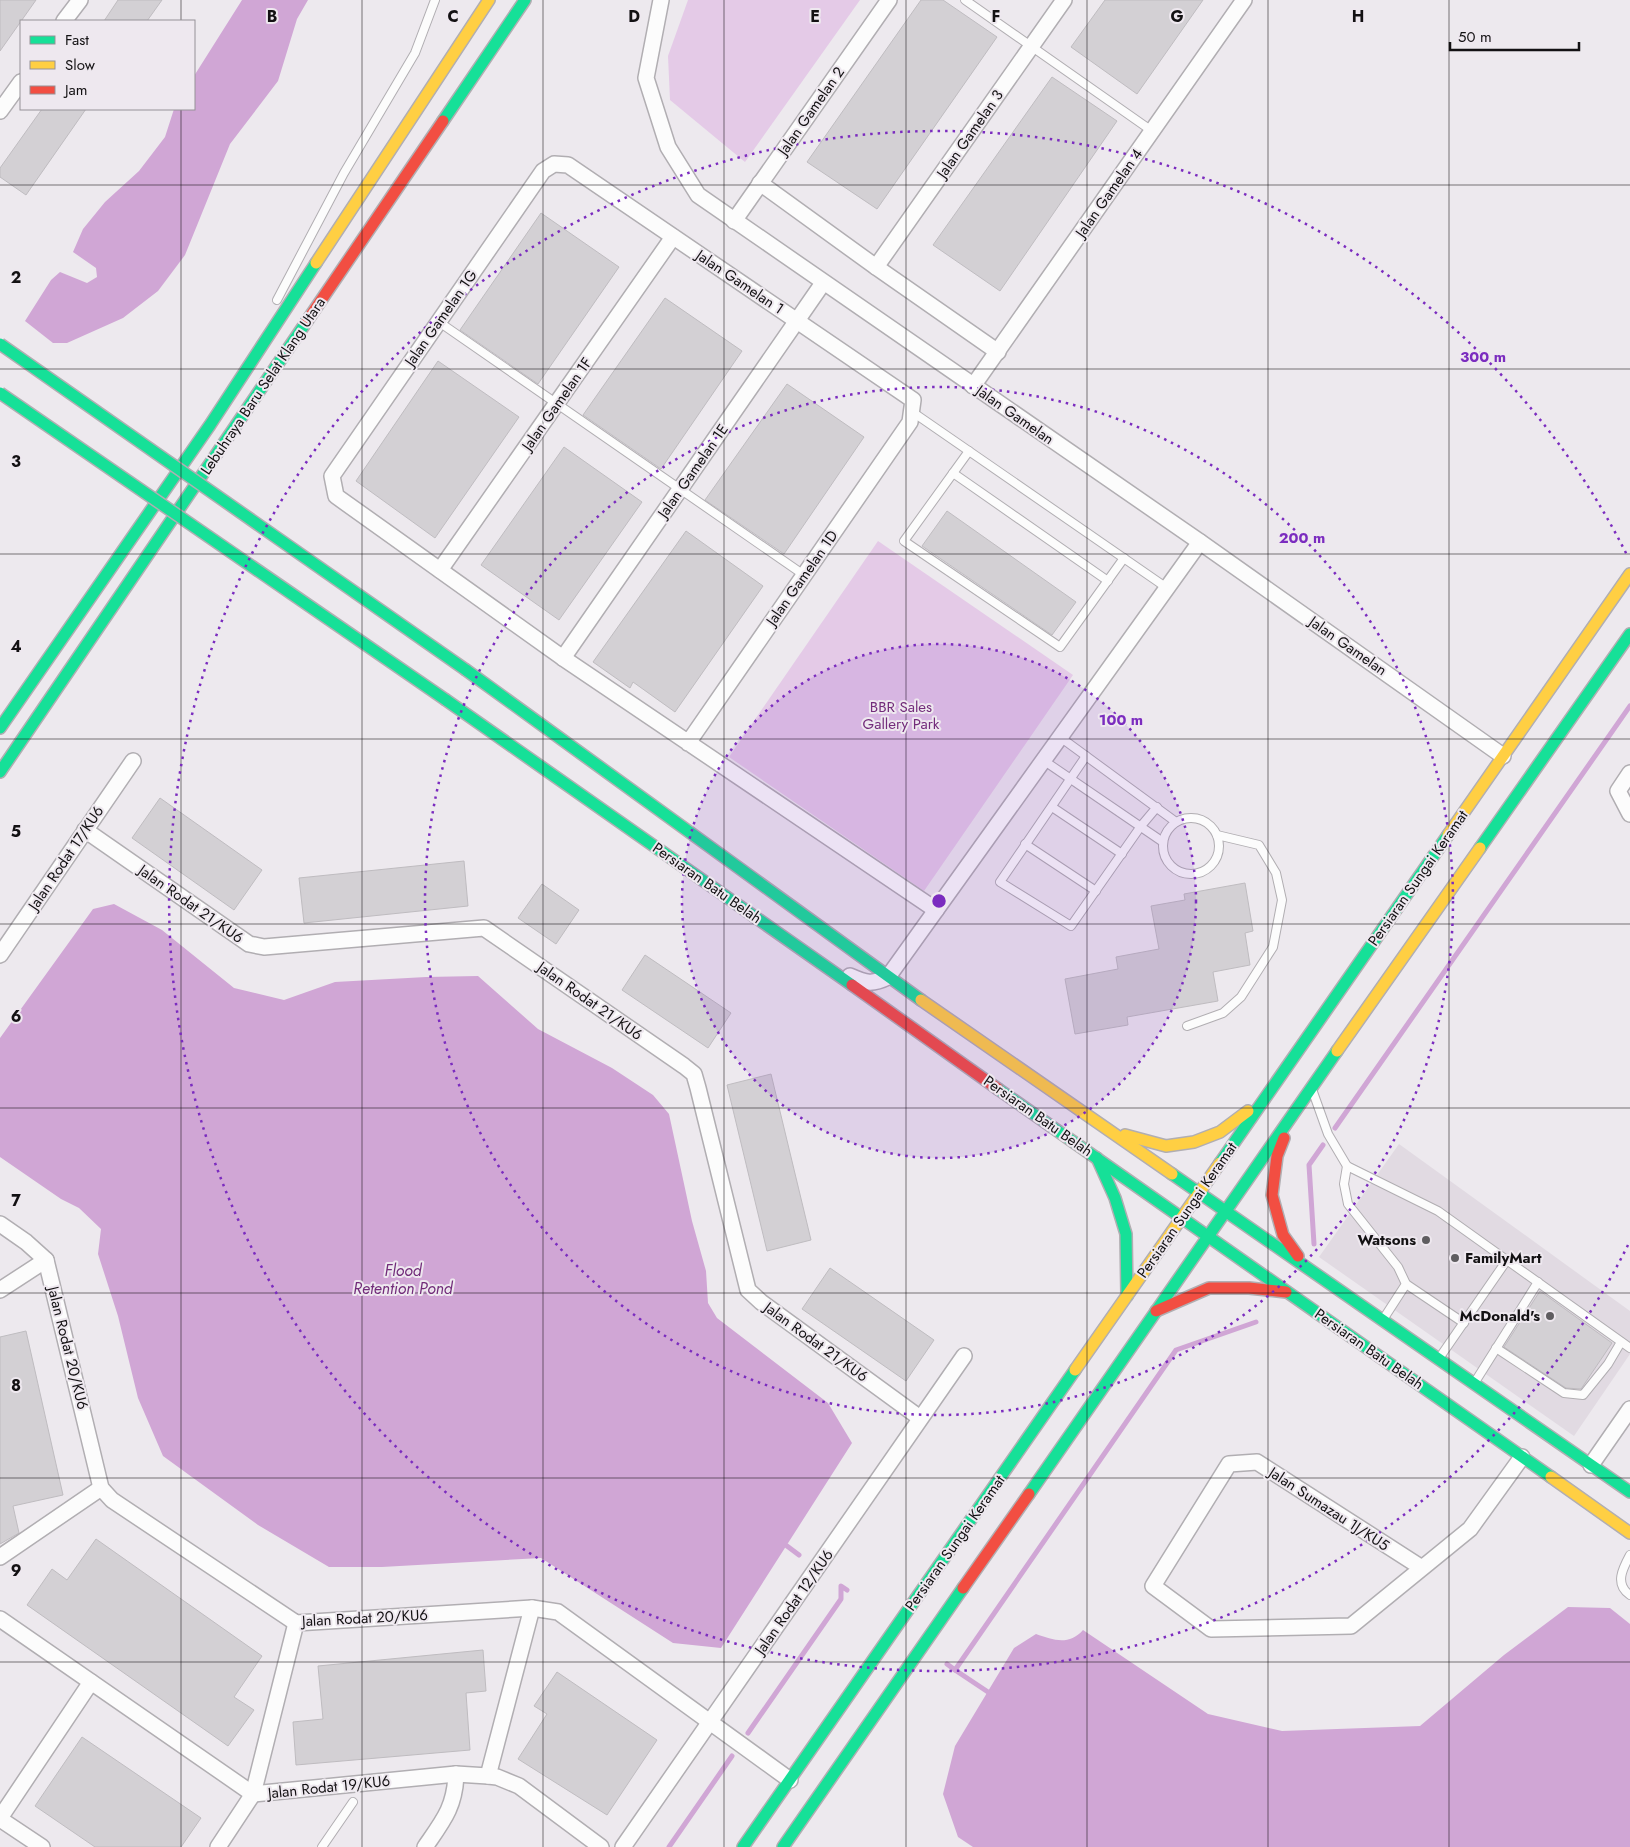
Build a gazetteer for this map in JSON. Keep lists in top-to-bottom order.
{
  "streets": {
    "main road": ["Lebuhraya Baru Selat Klang Utara", "Persiaran Sungai Keramat", "Persiaran Batu Belah"],
    "street": [
      "Jalan Gamelan 2",
      "Jalan Gamelan 3",
      "Jalan Gamelan 4",
      "Jalan Gamelan 1",
      "Jalan Gamelan 1G",
      "Jalan Gamelan 1F",
      "Jalan Gamelan",
      "Jalan Gamelan 1E",
      "Jalan Gamelan 1D",
      "Jalan Rodat 17/KU6",
      "Jalan Rodat 21/KU6",
      "Jalan Rodat 20/KU6",
      "Jalan Sumazau 1J/KU5",
      "Jalan Rodat 12/KU6",
      "Jalan Rodat 19/KU6"
    ]
  },
  "crossings": [
    ["Jalan Gamelan 2", "Jalan Gamelan"],
    ["Jalan Gamelan 4", "Jalan Gamelan"],
    ["Jalan Gamelan 1", "Jalan Gamelan 1G"],
    ["Jalan Gamelan 1", "Jalan Gamelan 1F"],
    ["Jalan Gamelan 1", "Jalan Gamelan 1E"],
    ["Jalan Gamelan 1", "Jalan Gamelan 1D"],
    ["Jalan Gamelan 1G", "Jalan Gamelan 1F"],
    ["Jalan Gamelan", "Jalan Gamelan 1E"],
    ["Jalan Gamelan", "Persiaran Sungai Keramat"],
    ["Jalan Rodat 17/KU6", "Jalan Rodat 21/KU6"],
    ["Persiaran Sungai Keramat", "Persiaran Batu Belah"],
    ["Persiaran Sungai Keramat", "Jalan Rodat 20/KU6"],
    ["Persiaran Batu Belah", "Jalan Sumazau 1J/KU5"],
    ["Jalan Rodat 21/KU6", "Jalan Rodat 12/KU6"],
    ["Jalan Rodat 20/KU6", "Jalan Rodat 12/KU6"]
  ],
  "water": ["Flood Retention Pond"],
  "parks": ["BBR Sales Gallery Park"],
  "places": ["Watsons", "FamilyMart", "McDonald's"],
  "legend": ["Fast", "Slow", "Jam"],
  "scale_bar": "50 m",
  "grid": {
    "columns": [
      "B",
      "C",
      "D",
      "E",
      "F",
      "G",
      "H"
    ],
    "rows": [
      "2",
      "3",
      "4",
      "5",
      "6",
      "7",
      "8",
      "9"
    ]
  },
  "rings": ["300 m", "200 m", "100 m"]
}
